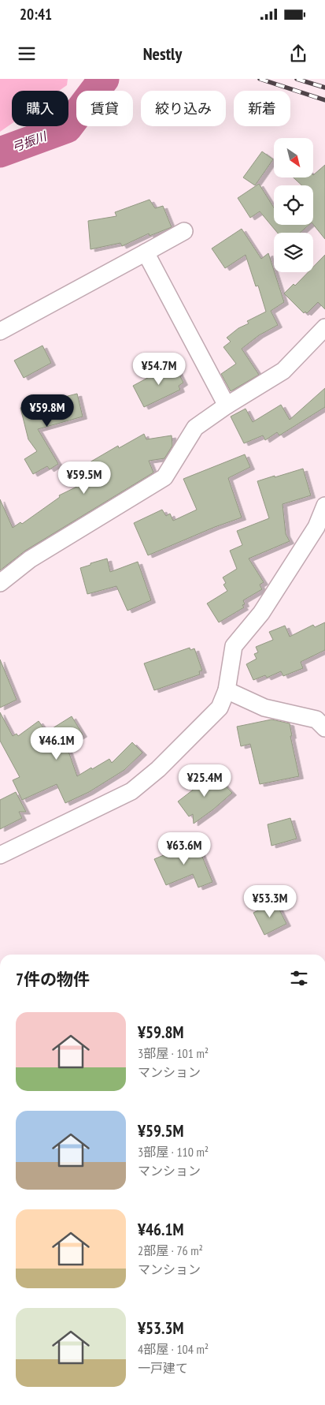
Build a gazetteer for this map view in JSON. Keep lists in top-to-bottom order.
{
  "water": ["弓振川"],
  "north": "bottom right",
  "page": {
    "status": "20:41",
    "header": "Nestly",
    "chip": [
      "購入",
      "賃貸",
      "絞り込み",
      "新着"
    ],
    "price": [
      "¥54.7M",
      "¥59.8M",
      "¥59.5M",
      "¥46.1M",
      "¥25.4M",
      "¥63.6M",
      "¥53.3M"
    ],
    "heading": "7件の物件",
    "list": [
      {
        "name": "¥59.8M",
        "note": "3部屋 · 101 m² · マンション"
      },
      {
        "name": "¥59.5M",
        "note": "3部屋 · 110 m² · マンション"
      },
      {
        "name": "¥46.1M",
        "note": "2部屋 · 76 m² · マンション"
      },
      {
        "name": "¥53.3M",
        "note": "4部屋 · 104 m² · 一戸建て"
      }
    ]
  }
}
